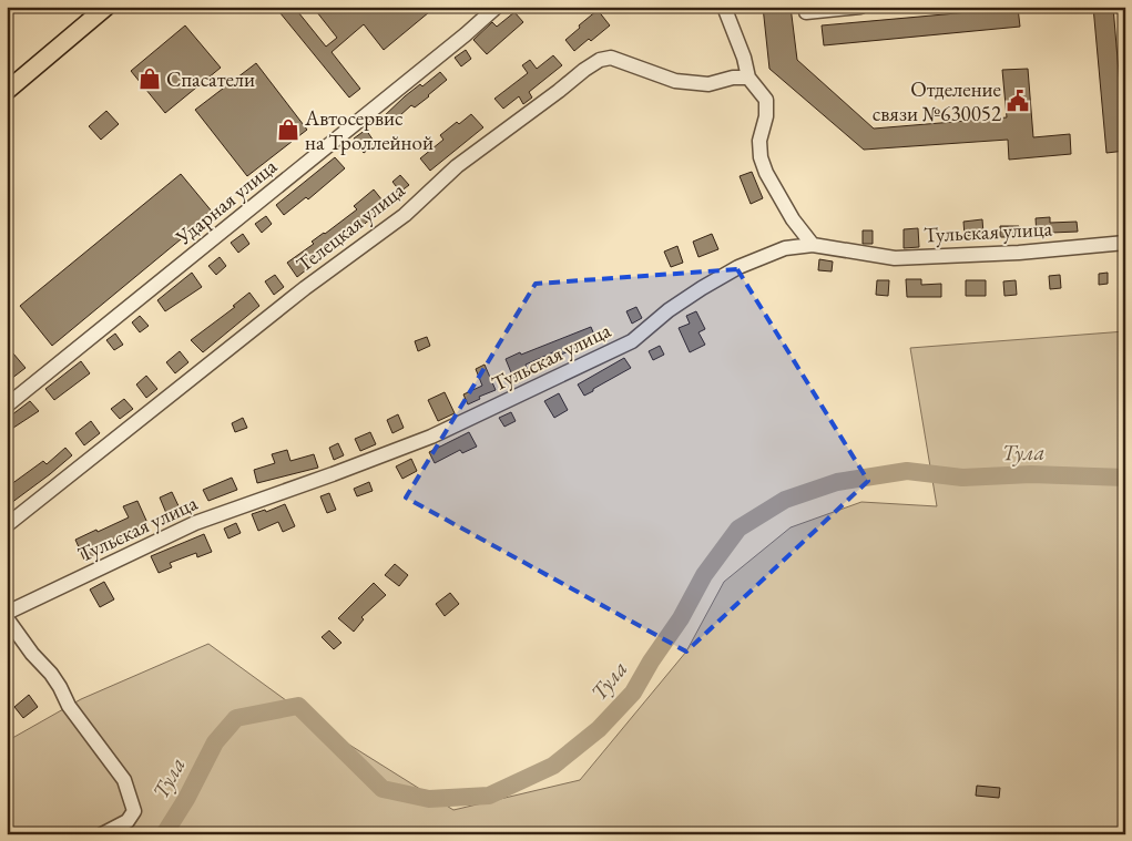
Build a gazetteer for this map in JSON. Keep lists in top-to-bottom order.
{
  "streets": {
    "street": ["Ударная улица", "Телецкая улица", "Тульская улица"]
  },
  "water": ["Тула"],
  "places": {
    "shop": ["Спасатели", "Автосервис на Троллейной"],
    "public building": ["Отделение связи №630052"]
  }
}
